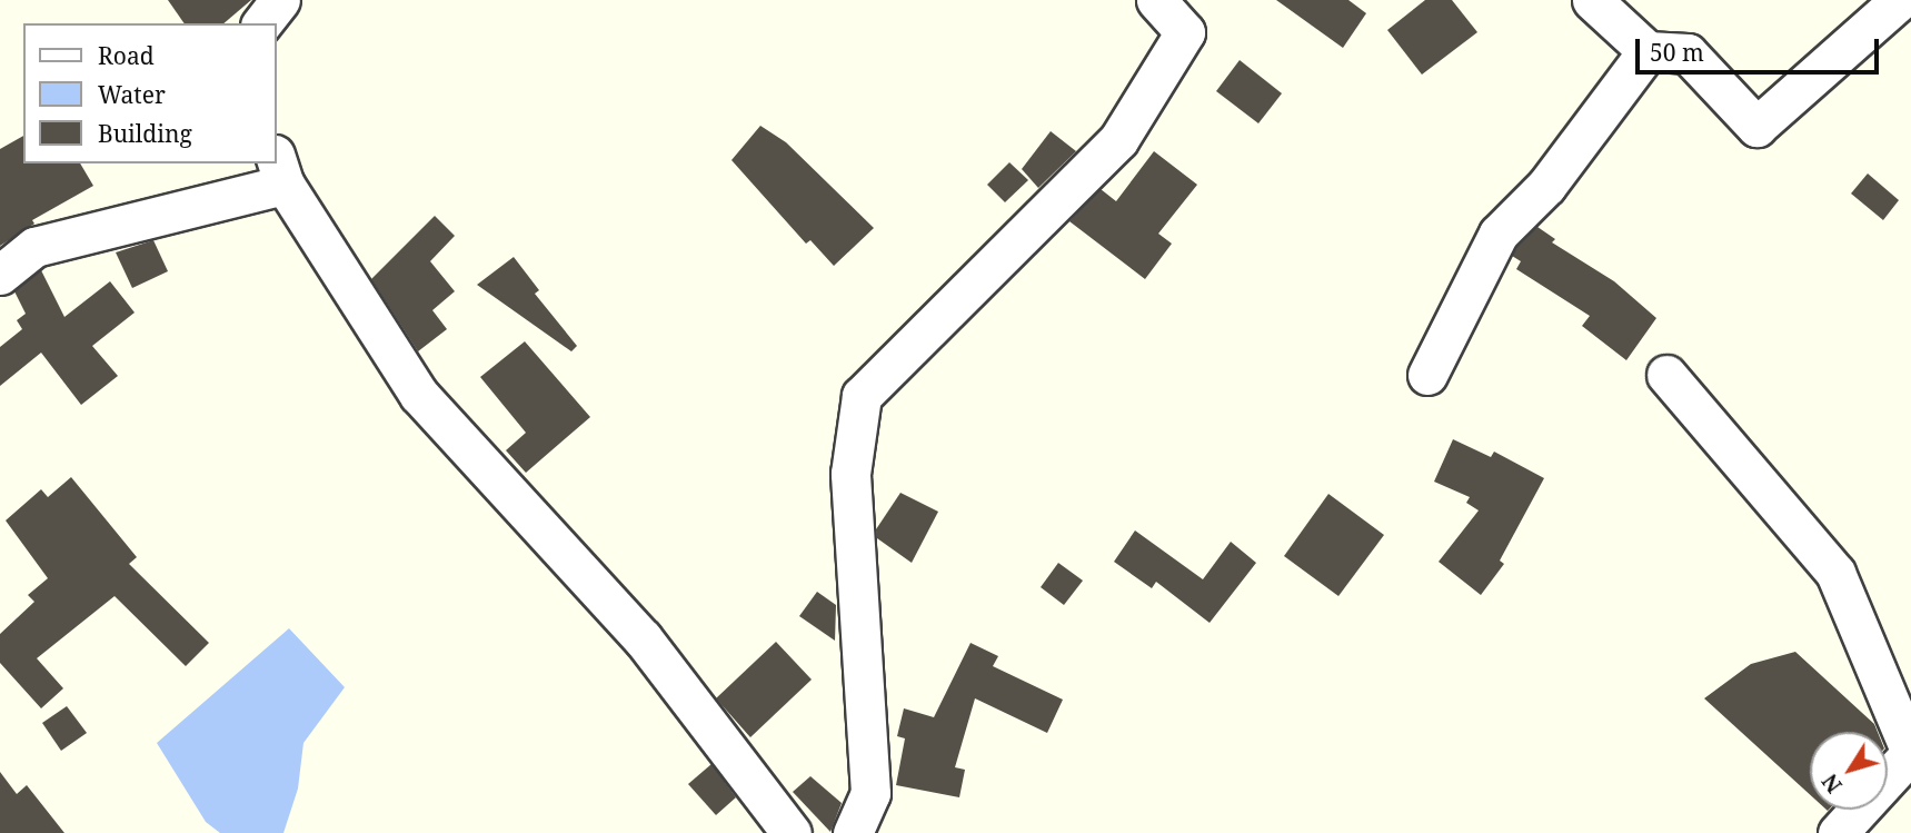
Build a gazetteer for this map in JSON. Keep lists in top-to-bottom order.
{
  "legend": ["Road", "Water", "Building"],
  "scale_bar": "50 m",
  "north": "bottom left"
}
